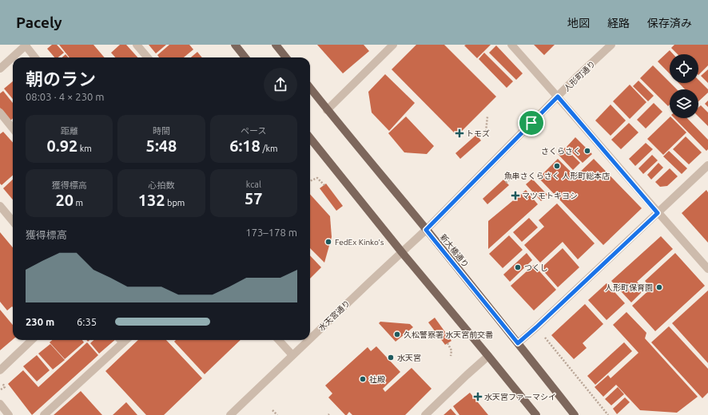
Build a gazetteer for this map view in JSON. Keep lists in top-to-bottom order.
{
  "streets": {
    "main road": ["新大橋通り"],
    "street": ["人形町通り", "水天宮通り"]
  },
  "crossings": [
    ["人形町通り", "新大橋通り"],
    ["人形町通り", "水天宮通り"],
    ["新大橋通り", "水天宮通り"]
  ],
  "places": {
    "health": ["トモズ", "マツモトキヨシ", "水天宮ファーマシイ"],
    "other": [
      "さくらさく",
      "魚串さくらさく 人形町総本店",
      "FedEx Kinko's",
      "つくし",
      "人形町保育園",
      "久松警察署 水天宮前交番",
      "水天宮",
      "社殿"
    ]
  },
  "page": {
    "header": "Pacely",
    "nav": ["地図", "経路", "保存済み"],
    "heading": ["朝のラン", "08:03 · 4 × 230 m"],
    "stats": [
      ["距離", "0.92 km"],
      ["時間", "5:48"],
      ["ペース", "6:18 /km"],
      ["獲得標高", "20 m"],
      ["心拍数", "132 bpm"],
      ["kcal", "57"]
    ],
    "chart": ["獲得標高", "173–178 m"],
    "list": [
      {
        "name": "230 m",
        "note": "6:35"
      }
    ]
  }
}
